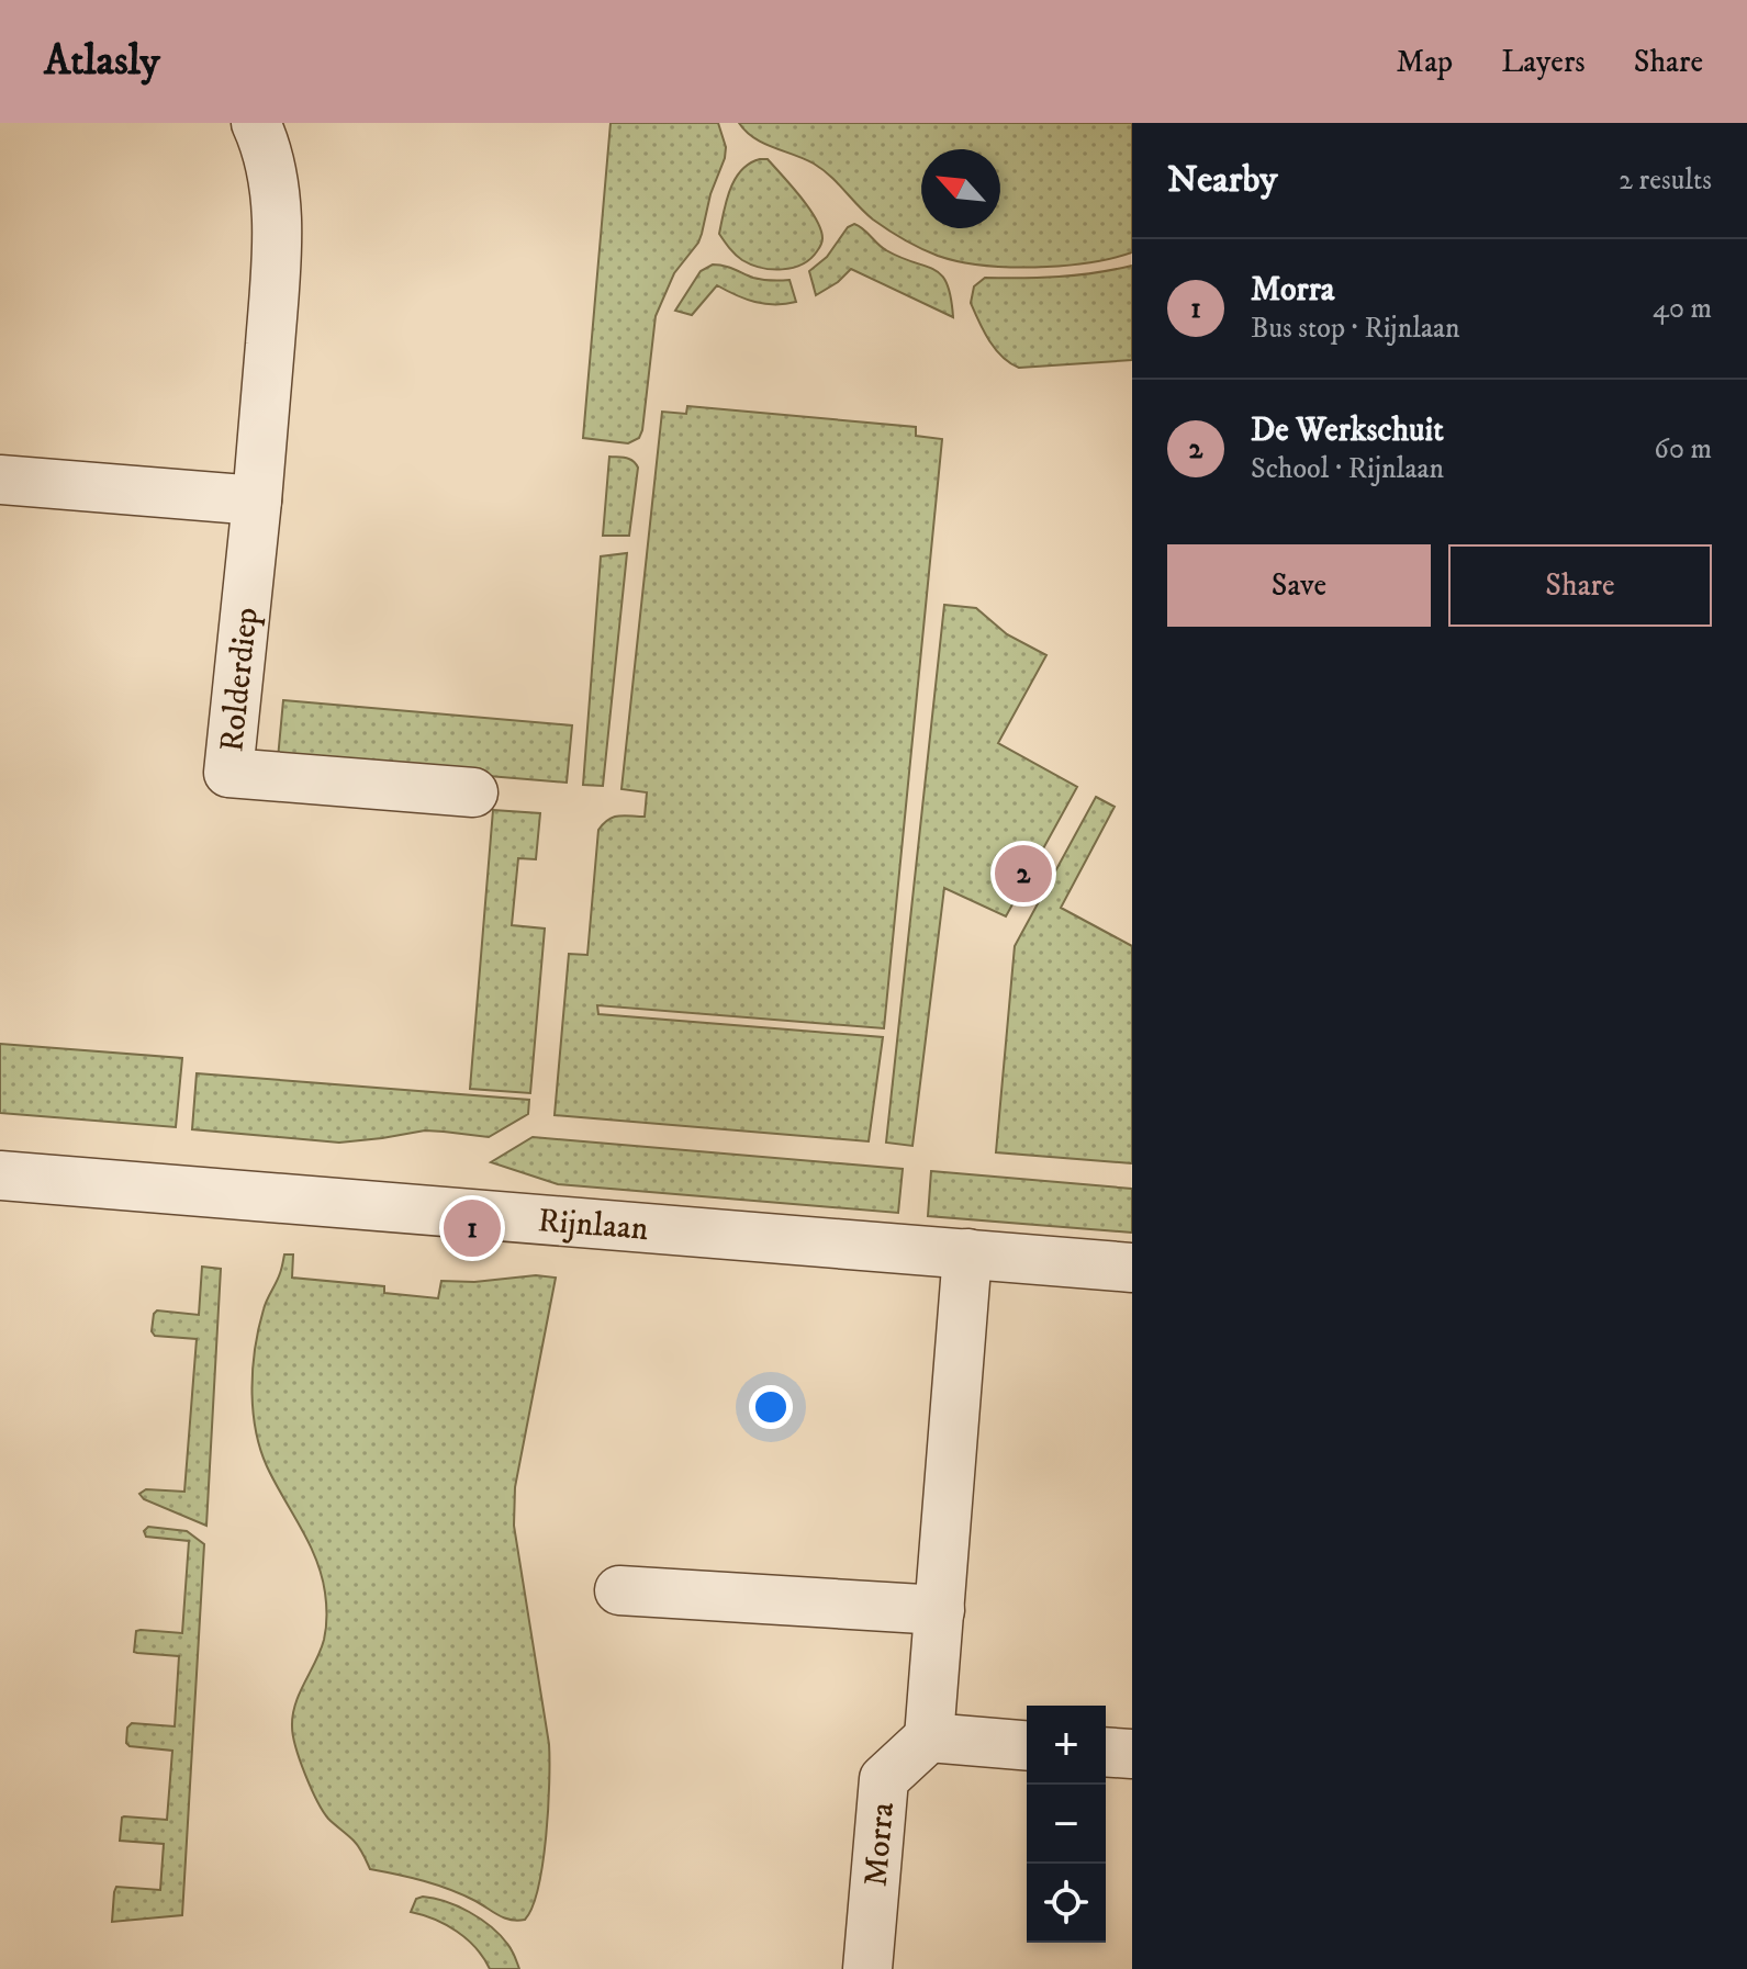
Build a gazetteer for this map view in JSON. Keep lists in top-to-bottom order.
{
  "streets": {
    "street": ["Rolderdiep", "Rijnlaan", "Morra"]
  },
  "north": "top left",
  "page": {
    "header": "Atlasly",
    "nav": ["Map", "Layers", "Share"],
    "heading": ["Nearby", "2 results"],
    "list": [
      {
        "mark": "1",
        "name": "Morra",
        "note": "Bus stop · Rijnlaan",
        "value": "40 m"
      },
      {
        "mark": "2",
        "name": "De Werkschuit",
        "note": "School · Rijnlaan",
        "value": "60 m"
      }
    ],
    "buttons": ["Save", "Share"],
    "pins": ["2", "1"],
    "map_buttons": ["+", "−"]
  }
}
